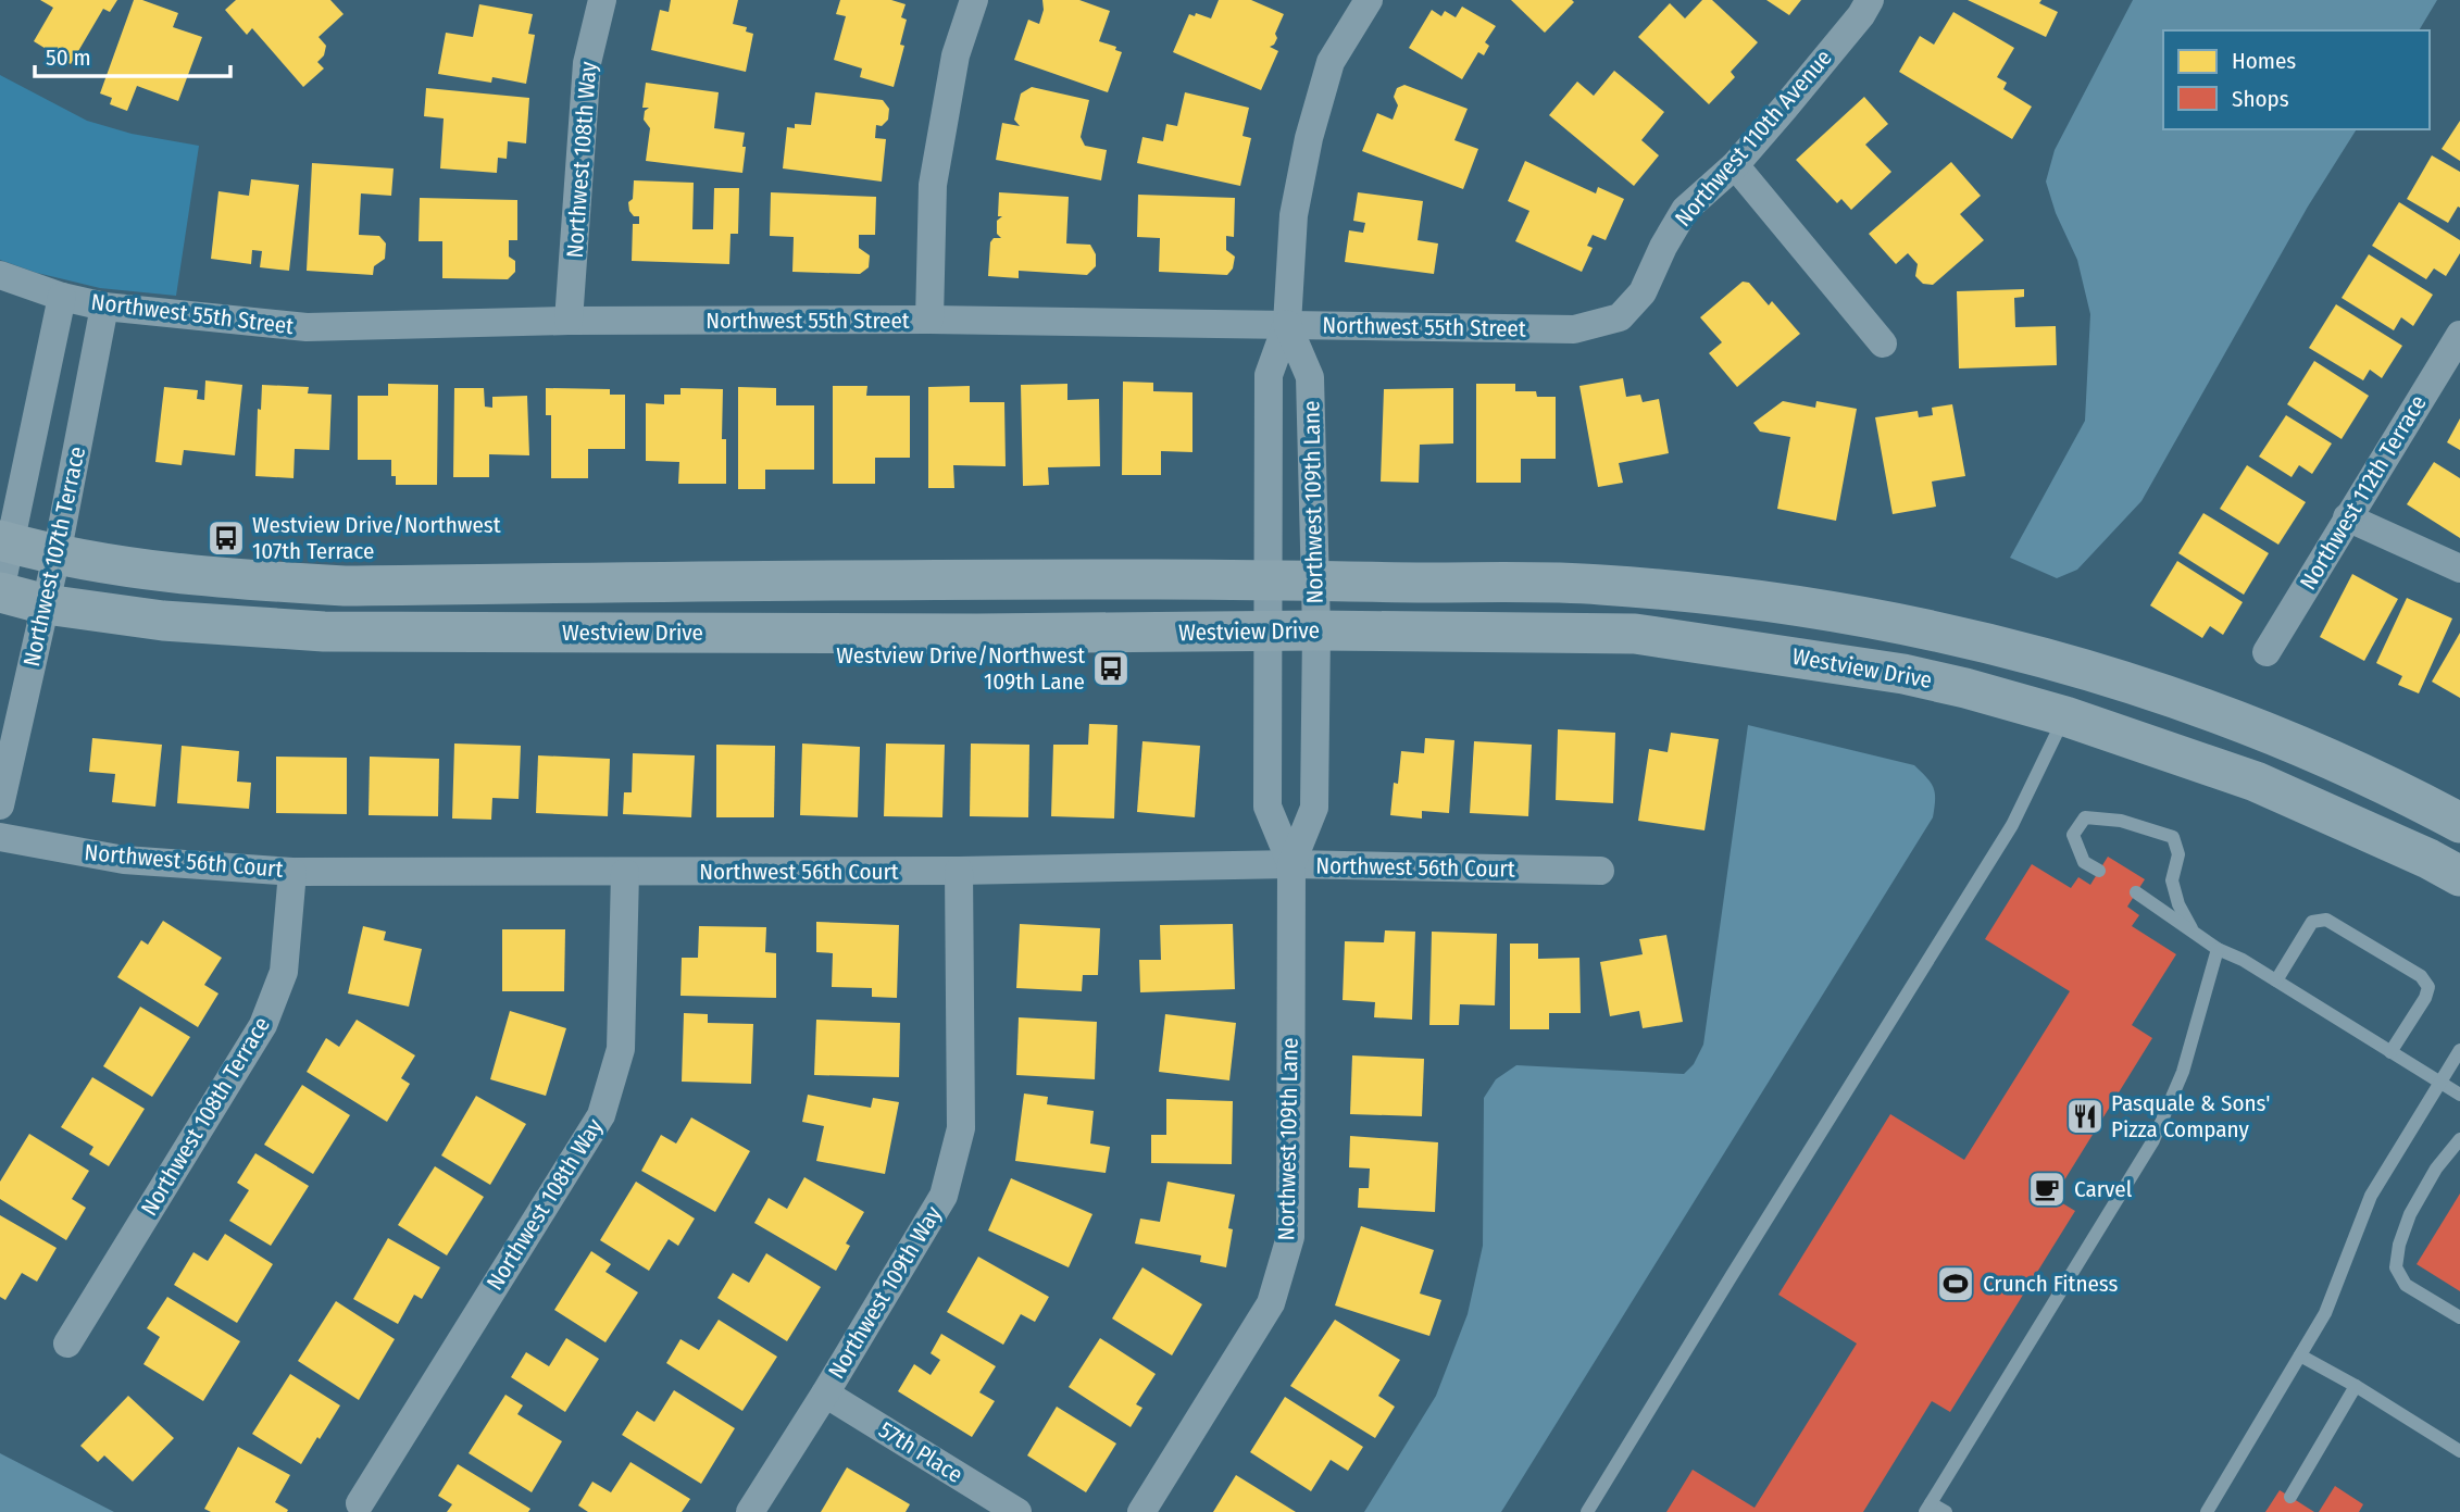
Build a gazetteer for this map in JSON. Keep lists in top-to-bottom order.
{
  "streets": {
    "street": [
      "Northwest 110th Avenue",
      "Northwest 108th Way",
      "Northwest 55th Street",
      "Northwest 112th Terrace",
      "Northwest 109th Lane",
      "Northwest 107th Terrace",
      "Westview Drive",
      "Northwest 56th Court",
      "Northwest 108th Terrace",
      "Northwest 109th Way",
      "57th Place"
    ]
  },
  "crossings": [
    ["Northwest 110th Avenue", "Northwest 55th Street"],
    ["Northwest 108th Way", "Northwest 55th Street"],
    ["Northwest 108th Way", "Northwest 56th Court"],
    ["Northwest 55th Street", "Northwest 109th Lane"],
    ["Northwest 55th Street", "Northwest 107th Terrace"],
    ["Northwest 109th Lane", "Westview Drive"],
    ["Northwest 109th Lane", "Northwest 56th Court"],
    ["Northwest 107th Terrace", "Westview Drive"],
    ["Northwest 56th Court", "Northwest 108th Terrace"],
    ["Northwest 56th Court", "Northwest 109th Way"],
    ["Northwest 109th Way", "57th Place"]
  ],
  "places": {
    "bus stop": ["Westview Drive/Northwest 107th Terrace", "Westview Drive/Northwest 109th Lane"],
    "restaurant": ["Pasquale & Sons' Pizza Company"],
    "cafe": ["Carvel"],
    "sports": ["Crunch Fitness"]
  },
  "legend": ["Homes", "Shops"],
  "scale_bar": "50 m"
}
